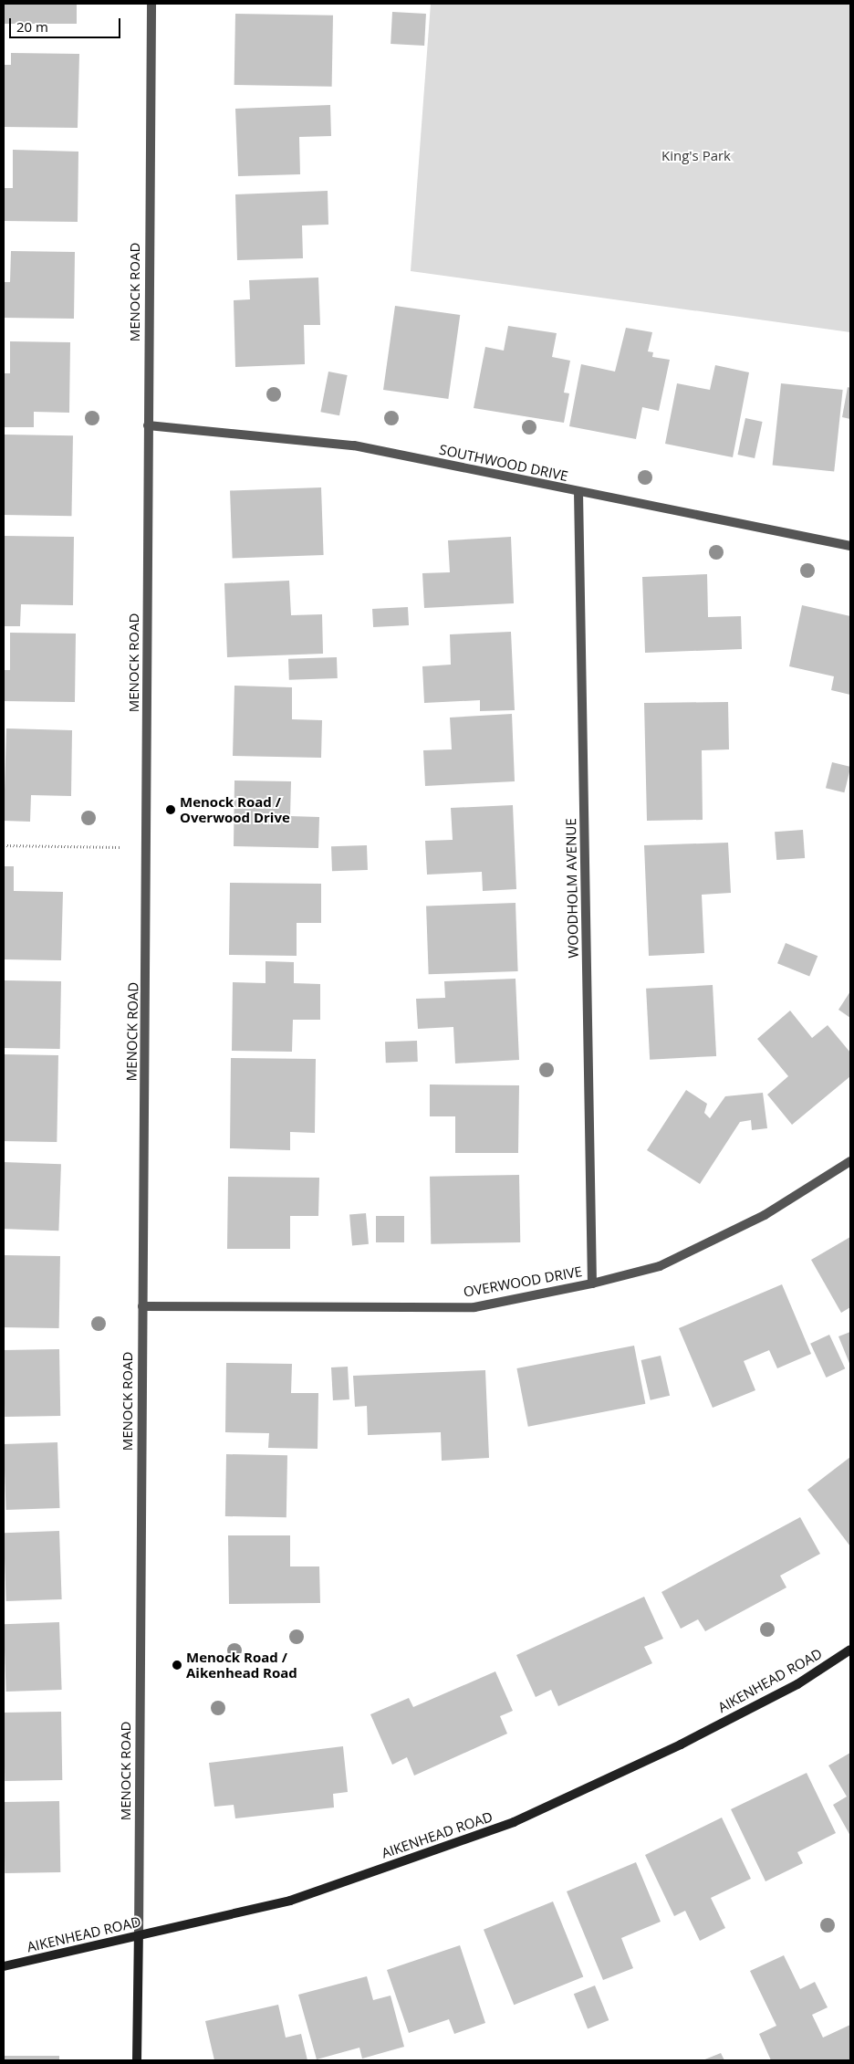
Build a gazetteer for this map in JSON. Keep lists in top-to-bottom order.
{
  "streets": {
    "main road": ["MENOCK ROAD", "AIKENHEAD ROAD"],
    "street": ["SOUTHWOOD DRIVE", "WOODHOLM AVENUE", "OVERWOOD DRIVE"]
  },
  "crossings": [
    ["MENOCK ROAD", "SOUTHWOOD DRIVE"],
    ["MENOCK ROAD", "OVERWOOD DRIVE"],
    ["MENOCK ROAD", "AIKENHEAD ROAD"],
    ["SOUTHWOOD DRIVE", "WOODHOLM AVENUE"],
    ["WOODHOLM AVENUE", "OVERWOOD DRIVE"]
  ],
  "parks": ["King's Park"],
  "places": ["Menock Road / Overwood Drive", "Menock Road / Aikenhead Road"],
  "scale_bar": "20 m"
}
